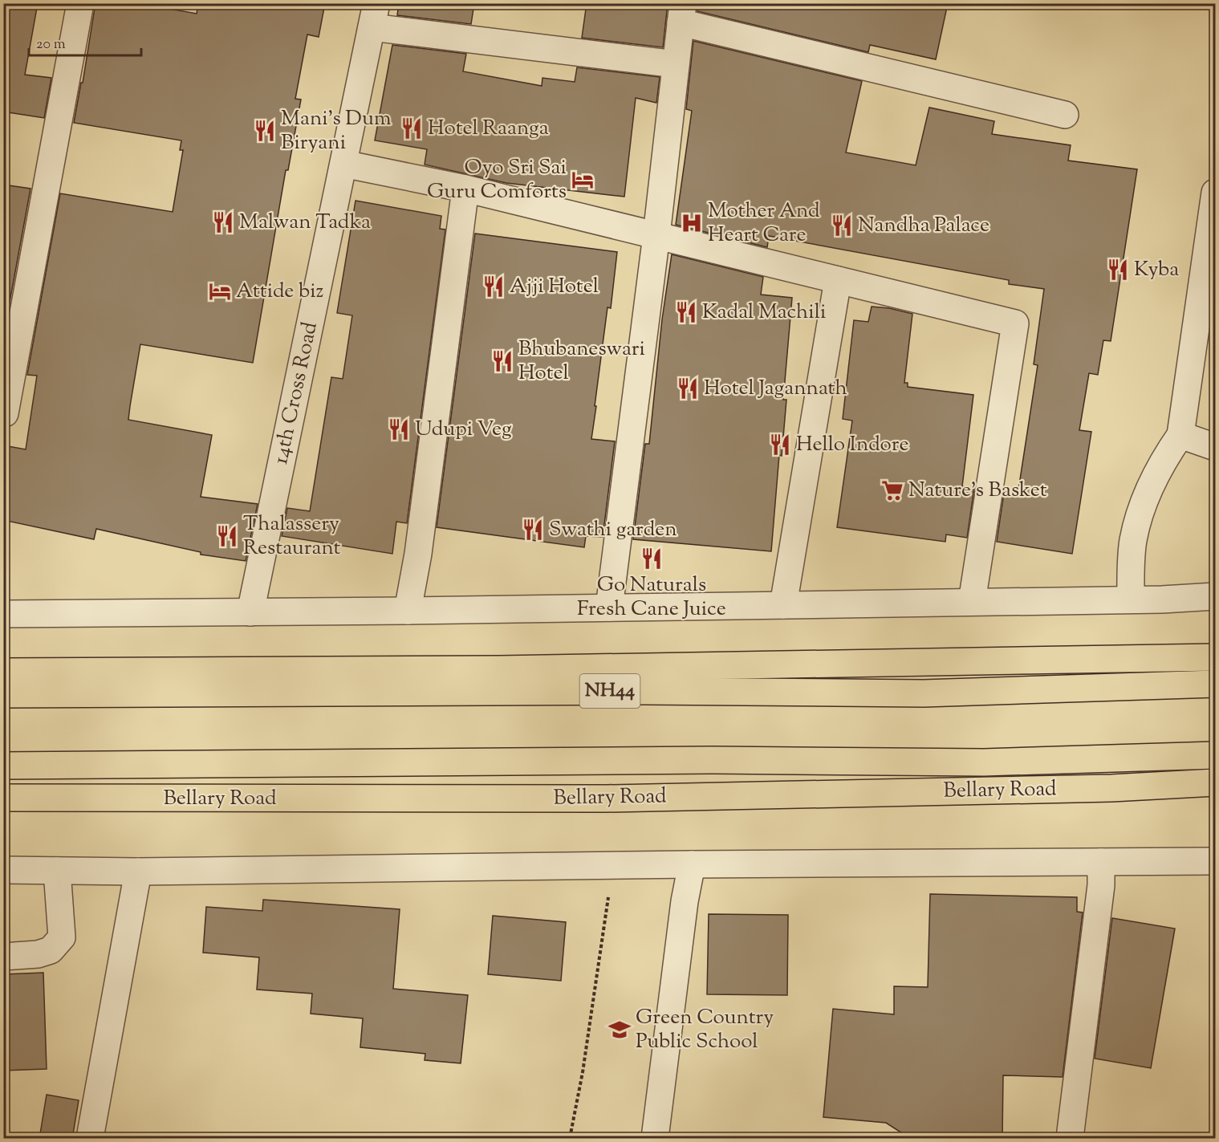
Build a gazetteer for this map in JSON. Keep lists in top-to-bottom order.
{
  "streets": {
    "highway": ["NH44", "Bellary Road"],
    "street": ["14th Cross Road"]
  },
  "places": {
    "restaurant": [
      "Hotel Raanga",
      "Mani's Dum Biryani",
      "Malwan Tadka",
      "Nandha Palace",
      "Kyba",
      "Ajji Hotel",
      "Kadal Machili",
      "Bhubaneswari Hotel",
      "Hotel Jagannath",
      "Udupi Veg",
      "Hello Indore",
      "Swathi garden",
      "Thalassery Restaurant",
      "Go Naturals Fresh Cane Juice"
    ],
    "hotel": ["Oyo Sri Sai Guru Comforts", "Attide biz"],
    "hospital": ["Mother And Heart Care"],
    "supermarket": ["Nature's Basket"],
    "school or university": ["Green Country Public School"]
  },
  "scale_bar": "20 m"
}
